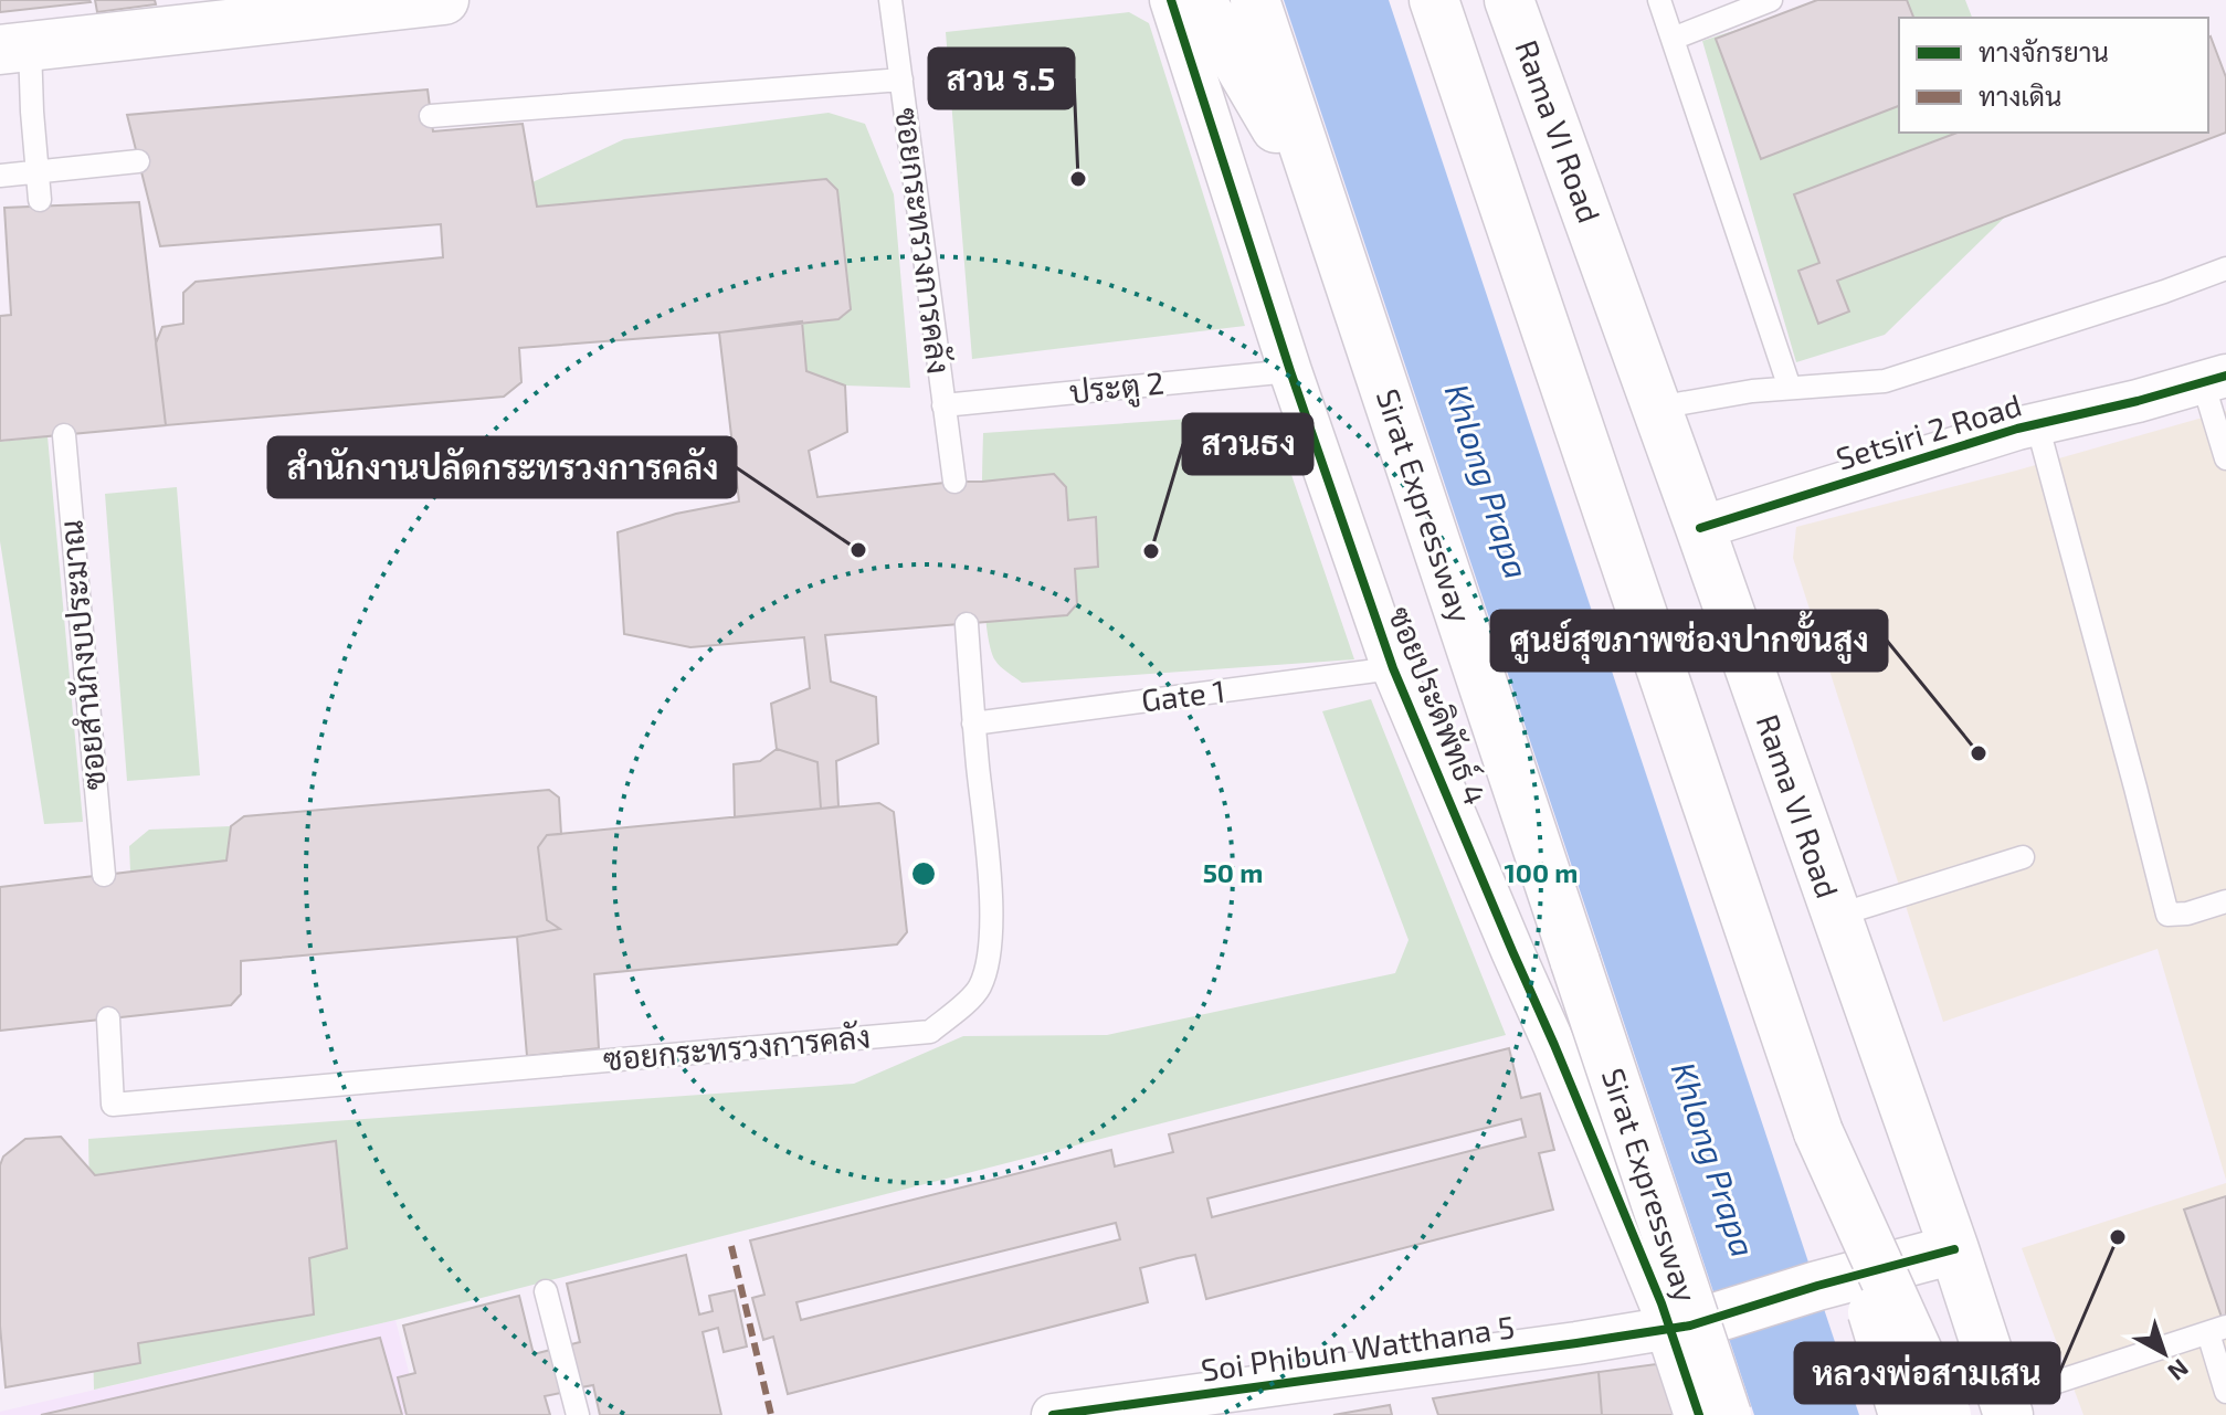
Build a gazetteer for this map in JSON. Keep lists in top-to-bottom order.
{
  "streets": {
    "main road": ["Rama VI Road", "Sirat Expressway", "ซอยประดิพัทธ์ 4"],
    "street": ["Setsiri 2 Road", "Soi Phibun Watthana 5"],
    "lane": [
      "ซอยกระทรวงการคลัง",
      "ประตู 2",
      "ซอยสำนักงบประมาณ",
      "Gate 1"
    ]
  },
  "crossings": [
    ["Rama VI Road", "Setsiri 2 Road"],
    ["ซอยกระทรวงการคลัง", "ประตู 2"],
    ["ซอยกระทรวงการคลัง", "Gate 1"],
    ["ประตู 2", "ซอยประดิพัทธ์ 4"],
    ["Gate 1", "ซอยประดิพัทธ์ 4"],
    ["ซอยประดิพัทธ์ 4", "Soi Phibun Watthana 5"]
  ],
  "water": ["Khlong Prapa"],
  "places": [
    "สวน ร.5",
    "สำนักงานปลัดกระทรวงการคลัง",
    "สวนธง",
    "ศูนย์สุขภาพช่องปากขั้นสูง",
    "หลวงพ่อสามเสน"
  ],
  "legend": ["ทางจักรยาน", "ทางเดิน"],
  "north": "bottom right",
  "rings": ["50 m", "100 m"]
}
